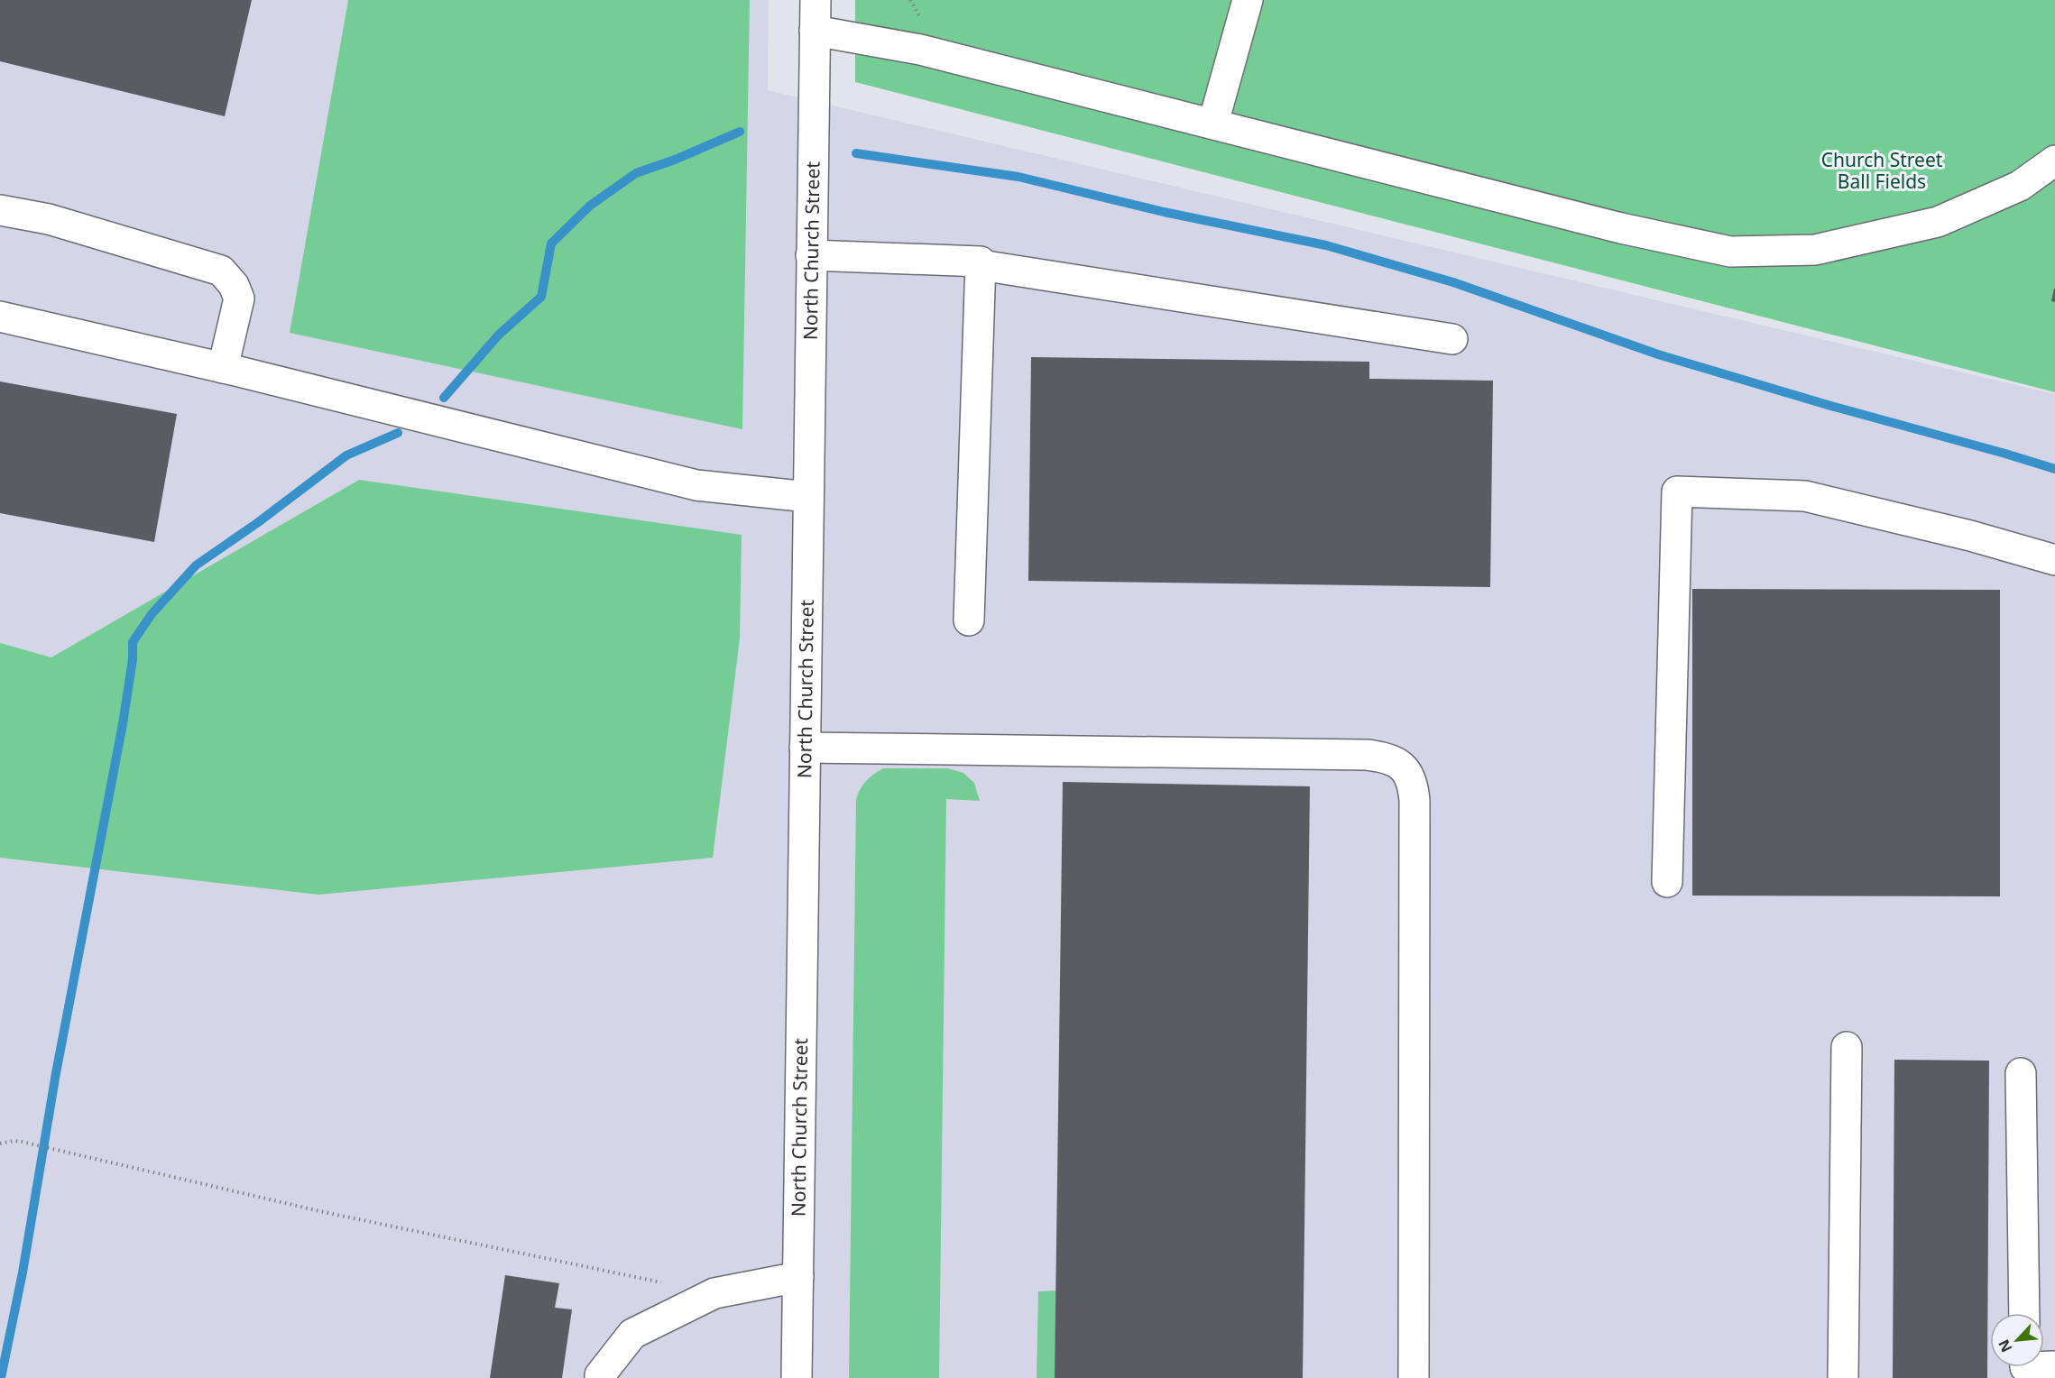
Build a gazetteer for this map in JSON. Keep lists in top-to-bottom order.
{
  "streets": {
    "main road": ["North Church Street"]
  },
  "parks": ["Church Street Ball Fields"],
  "north": "bottom left"
}
